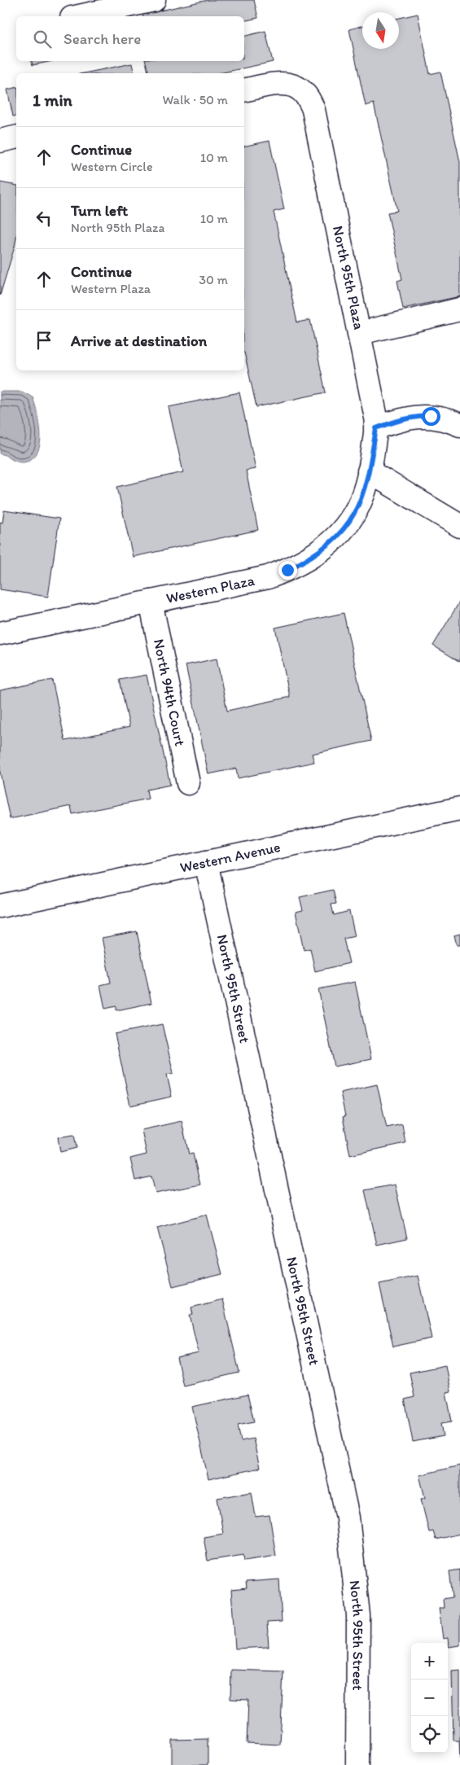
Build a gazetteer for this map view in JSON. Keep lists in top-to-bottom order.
{
  "streets": {
    "street": [
      "North 95th Plaza",
      "Western Plaza",
      "North 94th Court",
      "Western Avenue",
      "North 95th Street"
    ]
  },
  "crossings": [
    ["North 95th Plaza", "Western Plaza"],
    ["Western Plaza", "North 94th Court"],
    ["Western Avenue", "North 95th Street"]
  ],
  "north": "bottom",
  "page": {
    "search": "Search here",
    "heading": ["1 min", "Walk · 50 m"],
    "list": [
      ["Continue", "Western Circle", "10 m"],
      ["Turn left", "North 95th Plaza", "10 m"],
      ["Continue", "Western Plaza", "30 m"],
      "Arrive at destination"
    ],
    "map_buttons": ["+", "−"]
  }
}
